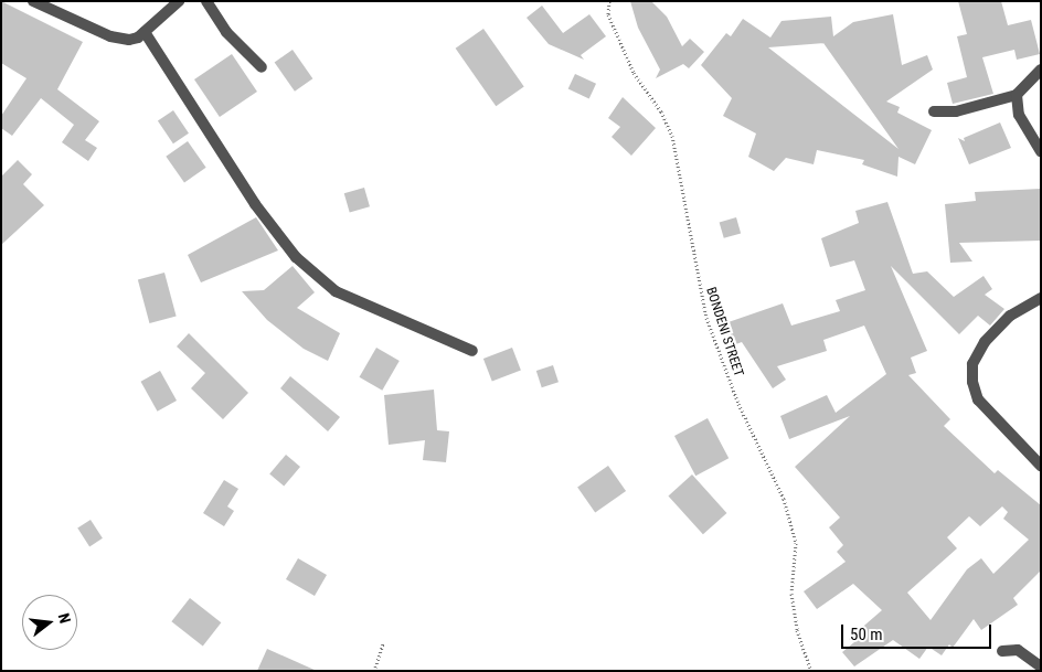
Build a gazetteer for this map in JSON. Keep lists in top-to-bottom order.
{
  "streets": {
    "path": ["BONDENI STREET"]
  },
  "scale_bar": "50 m",
  "north": "right"
}
